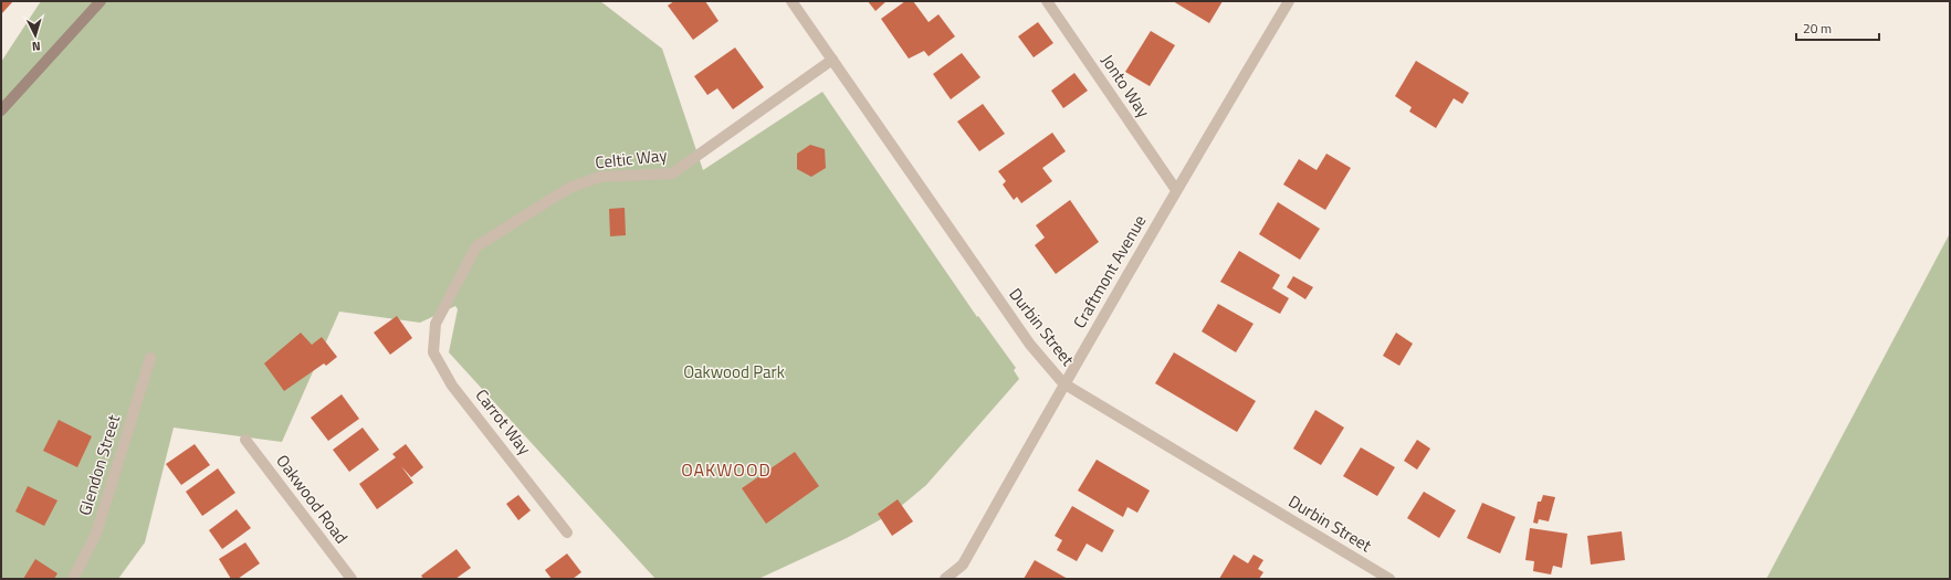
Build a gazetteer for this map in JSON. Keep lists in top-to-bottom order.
{
  "streets": {
    "street": [
      "Jonto Way",
      "Celtic Way",
      "Craftmont Avenue",
      "Durbin Street",
      "Carrot Way",
      "Glendon Street",
      "Oakwood Road"
    ]
  },
  "crossings": [
    ["Jonto Way", "Craftmont Avenue"],
    ["Celtic Way", "Durbin Street"],
    ["Celtic Way", "Carrot Way"],
    ["Craftmont Avenue", "Durbin Street"]
  ],
  "districts": ["OAKWOOD"],
  "parks": ["Oakwood Park"],
  "scale_bar": "20 m",
  "north": "bottom"
}
